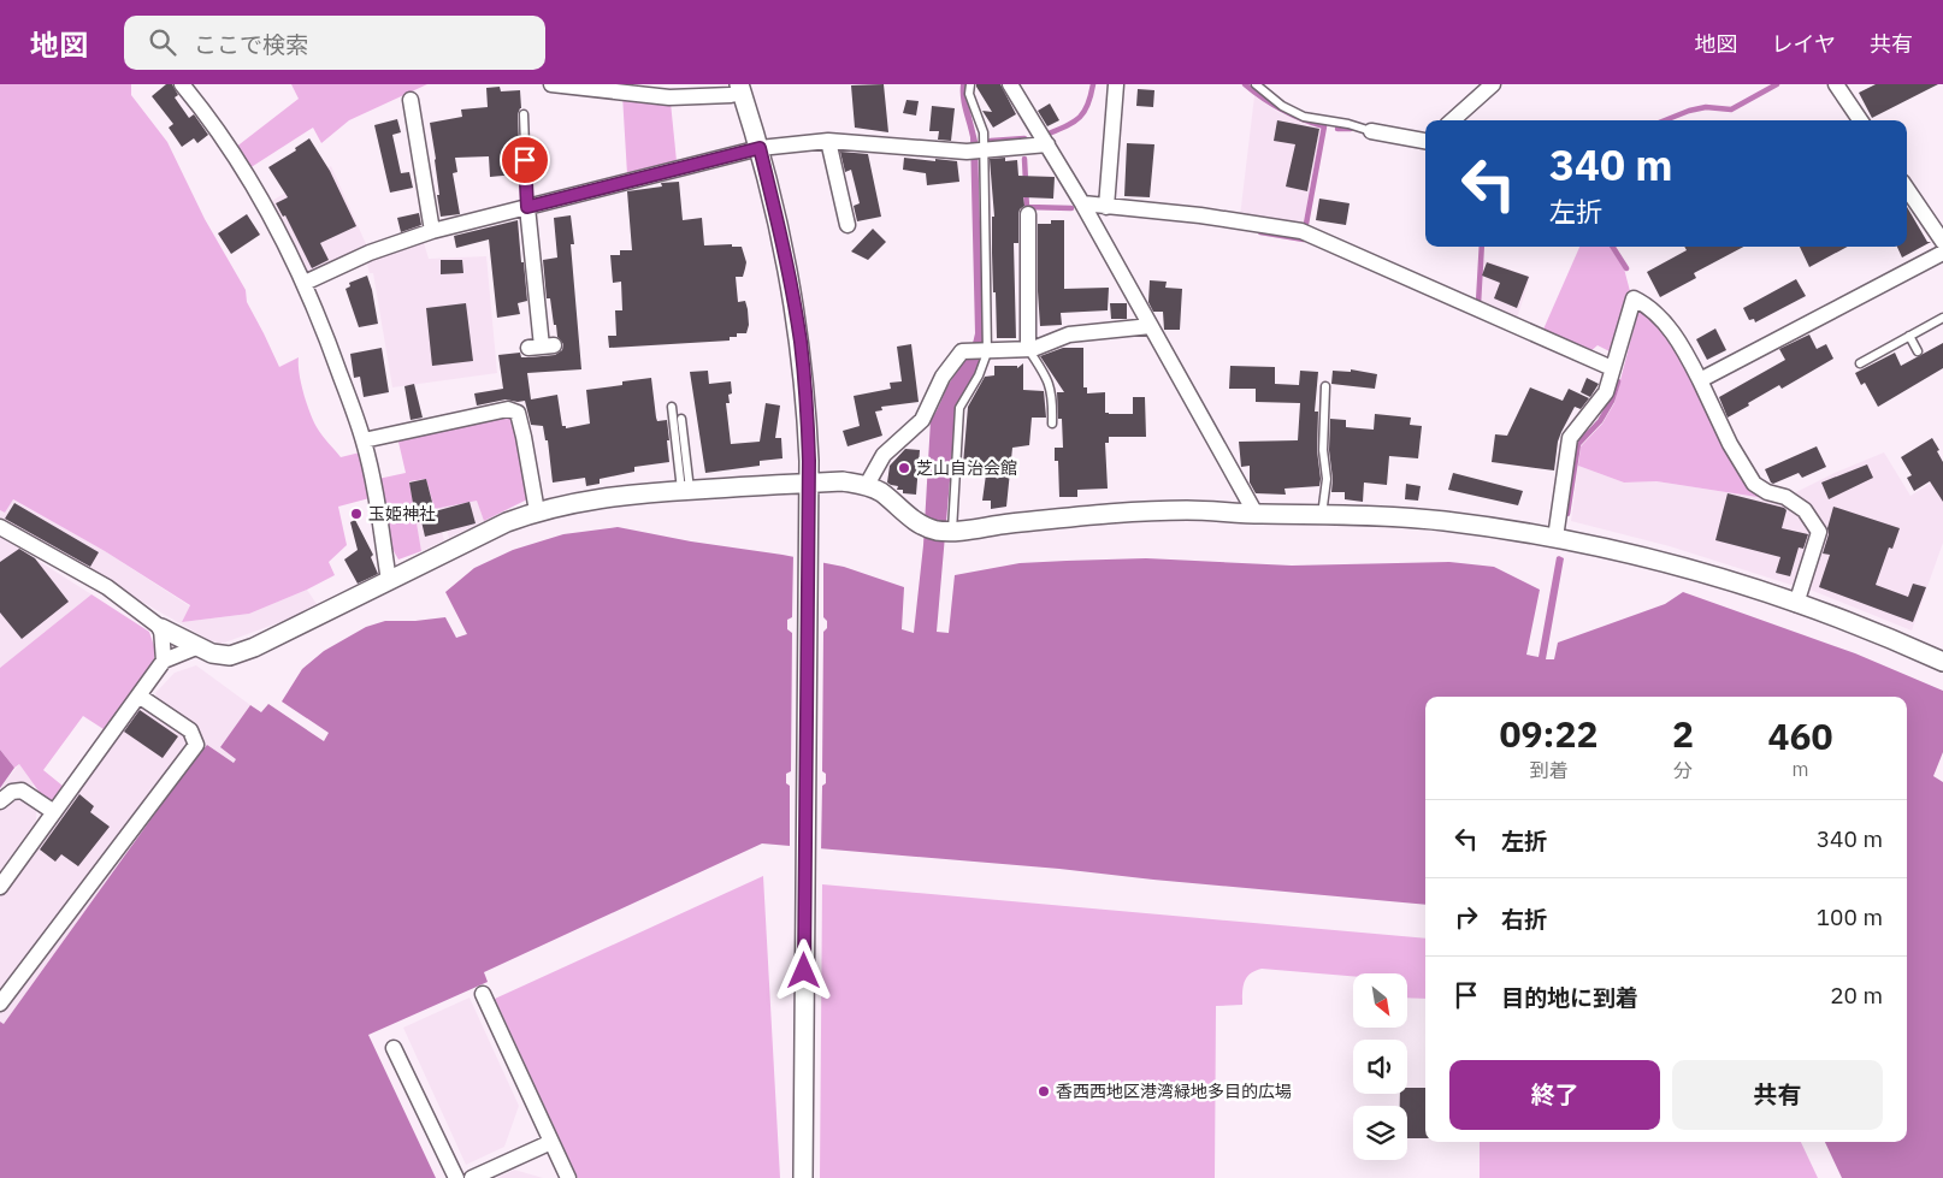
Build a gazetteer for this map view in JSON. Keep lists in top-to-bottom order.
{
  "places": ["芝山自治会館", "玉姫神社", "香西西地区港湾緑地多目的広場"],
  "north": "bottom right",
  "page": {
    "header": "地図",
    "search": "ここで検索",
    "nav": ["地図", "レイヤ", "共有"],
    "turn": ["340 m", "左折"],
    "eta": [
      "09:22",
      "到着",
      "2",
      "分",
      "460",
      "m"
    ],
    "list": [
      {
        "name": "左折",
        "value": "340 m"
      },
      {
        "name": "右折",
        "value": "100 m"
      },
      {
        "name": "目的地に到着",
        "value": "20 m"
      }
    ],
    "buttons": ["終了", "共有"]
  }
}
